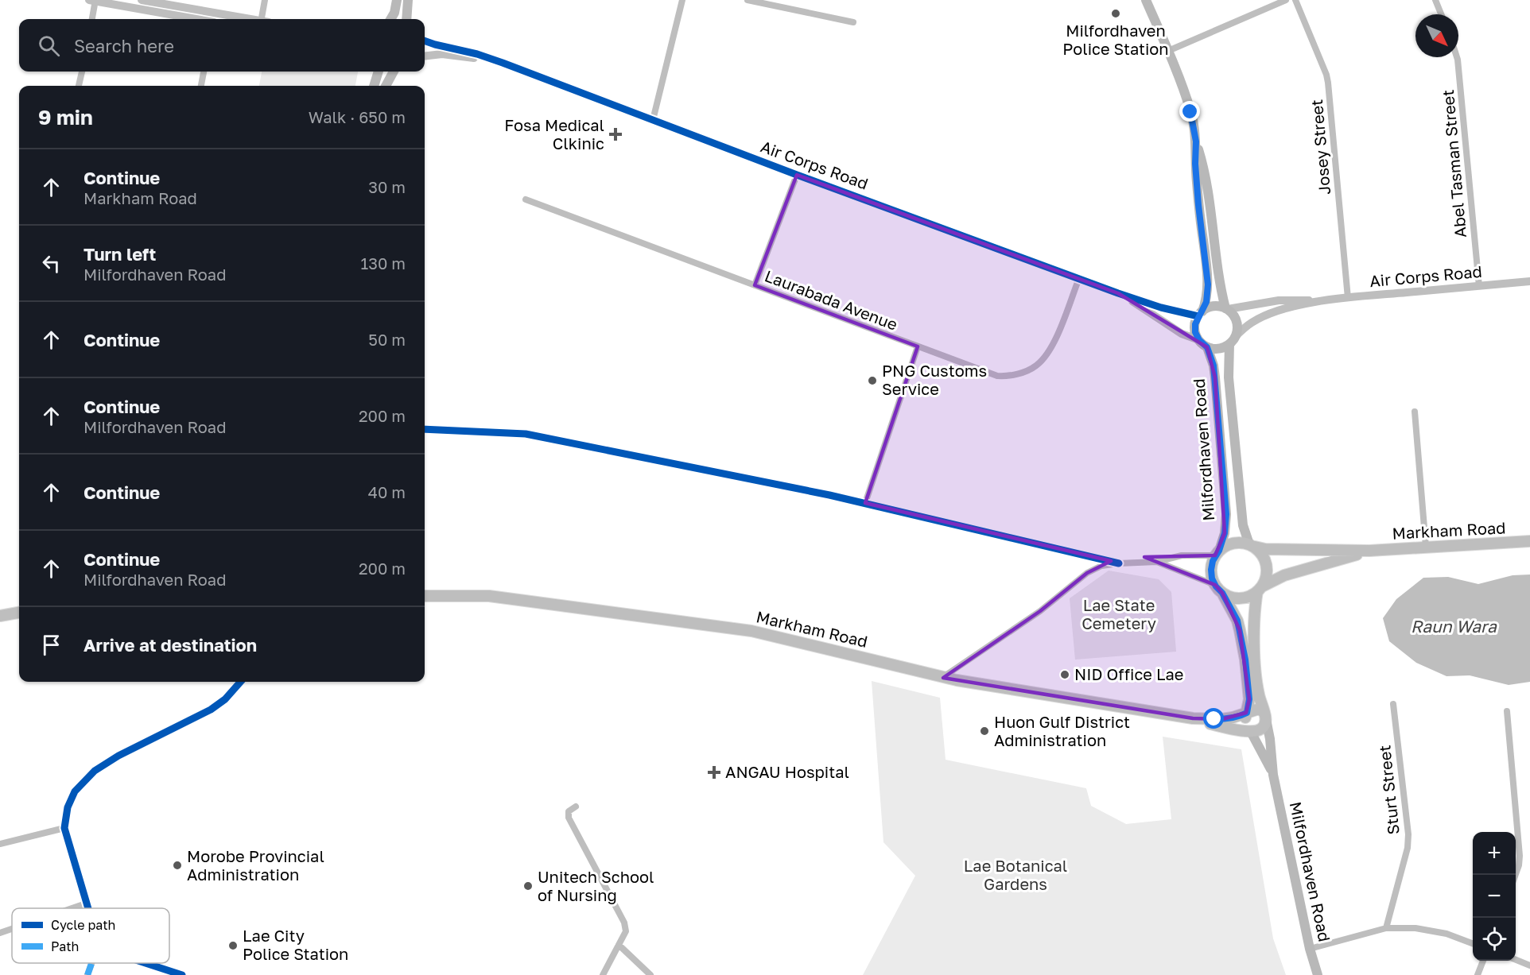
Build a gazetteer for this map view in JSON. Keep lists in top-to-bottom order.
{
  "streets": {
    "main road": ["Milfordhaven Road", "Markham Road"],
    "street": [
      "Josey Street",
      "Abel Tasman Street",
      "Air Corps Road",
      "Laurabada Avenue",
      "Sturt Street"
    ]
  },
  "crossings": [
    ["Josey Street", "Air Corps Road"],
    ["Abel Tasman Street", "Air Corps Road"],
    ["Air Corps Road", "Laurabada Avenue"],
    ["Air Corps Road", "Milfordhaven Road"],
    ["Milfordhaven Road", "Markham Road"]
  ],
  "water": ["Raun Wara"],
  "parks": ["Lae State Cemetery", "Lae Botanical Gardens"],
  "places": {
    "other": [
      "Milfordhaven Police Station",
      "PNG Customs Service",
      "NID Office Lae",
      "Huon Gulf District Administration",
      "Morobe Provincial Administration",
      "Unitech School of Nursing",
      "Lae City Police Station"
    ],
    "health": ["Fosa Medical Clkinic", "ANGAU Hospital"]
  },
  "legend": ["Cycle path", "Path"],
  "north": "bottom right",
  "page": {
    "search": "Search here",
    "heading": ["9 min", "Walk · 650 m"],
    "list": [
      ["Continue", "Markham Road", "30 m"],
      ["Turn left", "Milfordhaven Road", "130 m"],
      ["Continue", "50 m"],
      ["Continue", "Milfordhaven Road", "200 m"],
      ["Continue", "40 m"],
      ["Continue", "Milfordhaven Road", "200 m"],
      "Arrive at destination"
    ],
    "map_buttons": ["+", "−"]
  }
}
